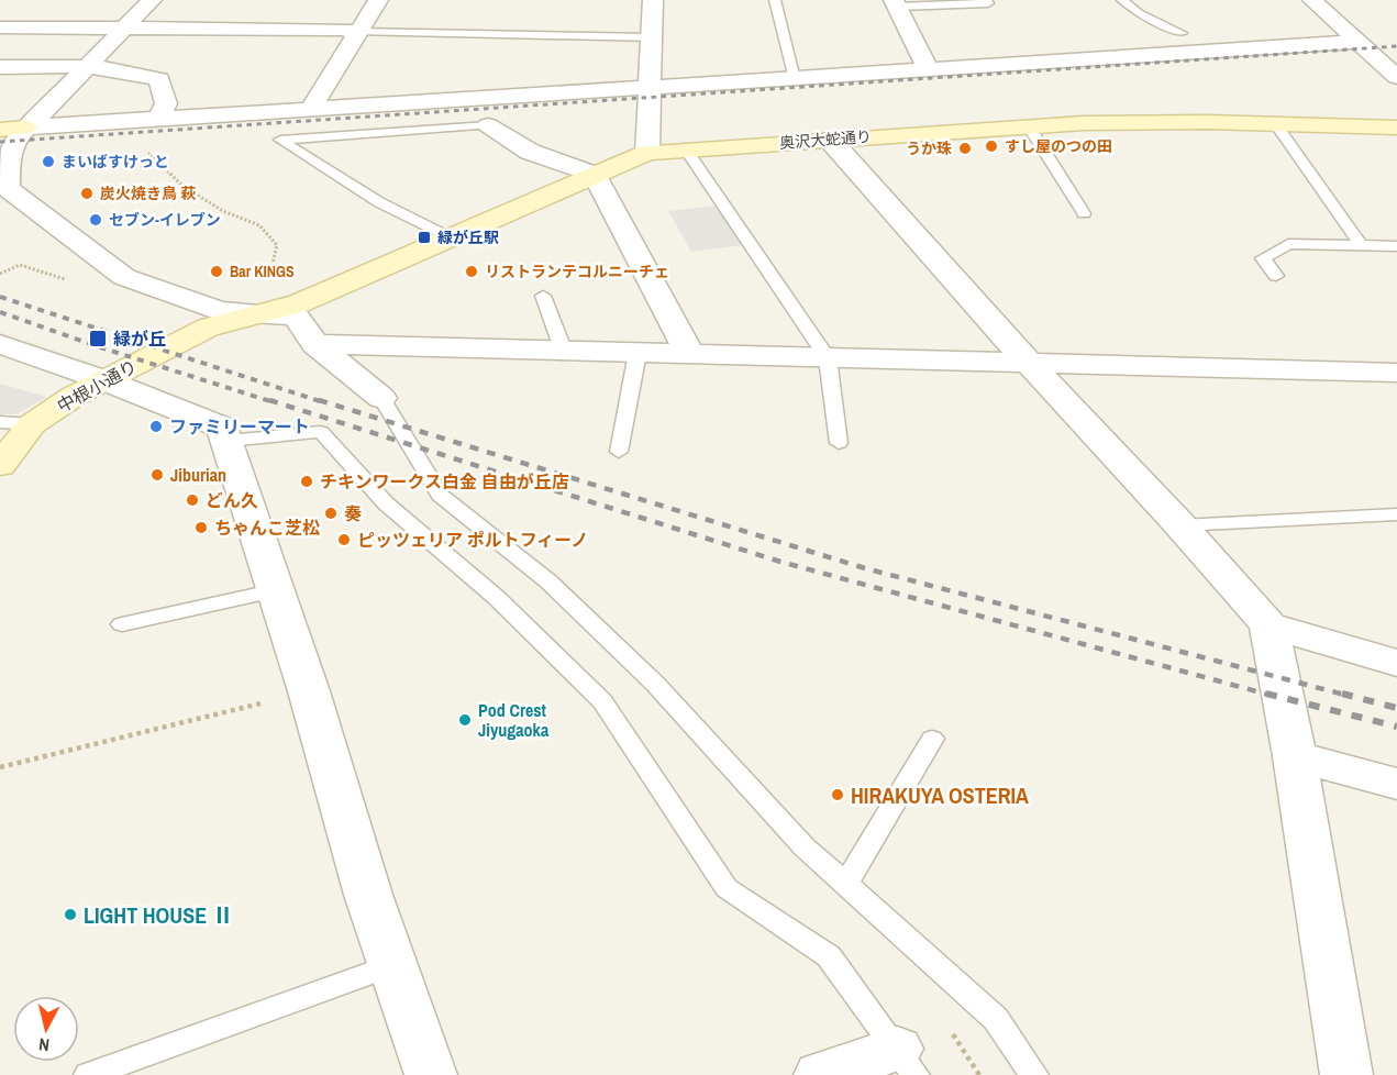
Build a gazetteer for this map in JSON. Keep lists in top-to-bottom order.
{
  "streets": {
    "street": ["奥沢大蛇通り", "中根小通り"]
  },
  "crossings": [
    ["奥沢大蛇通り", "中根小通り"]
  ],
  "places": {
    "other": [
      "すし屋のつの田",
      "うか珠",
      "まいばすけっと",
      "炭火焼き鳥 萩",
      "セブン-イレブン",
      "Bar KINGS",
      "リストランテコルニーチェ",
      "ファミリーマート",
      "Jiburian",
      "チキンワークス白金 自由が丘店",
      "どん久",
      "奏",
      "ちゃんこ芝松",
      "ピッツェリア ポルトフィーノ",
      "Pod Crest Jiyugaoka",
      "HIRAKUYA OSTERIA",
      "LIGHT HOUSE Ⅱ"
    ],
    "transit": ["緑が丘駅", "緑が丘"]
  },
  "north": "bottom"
}
